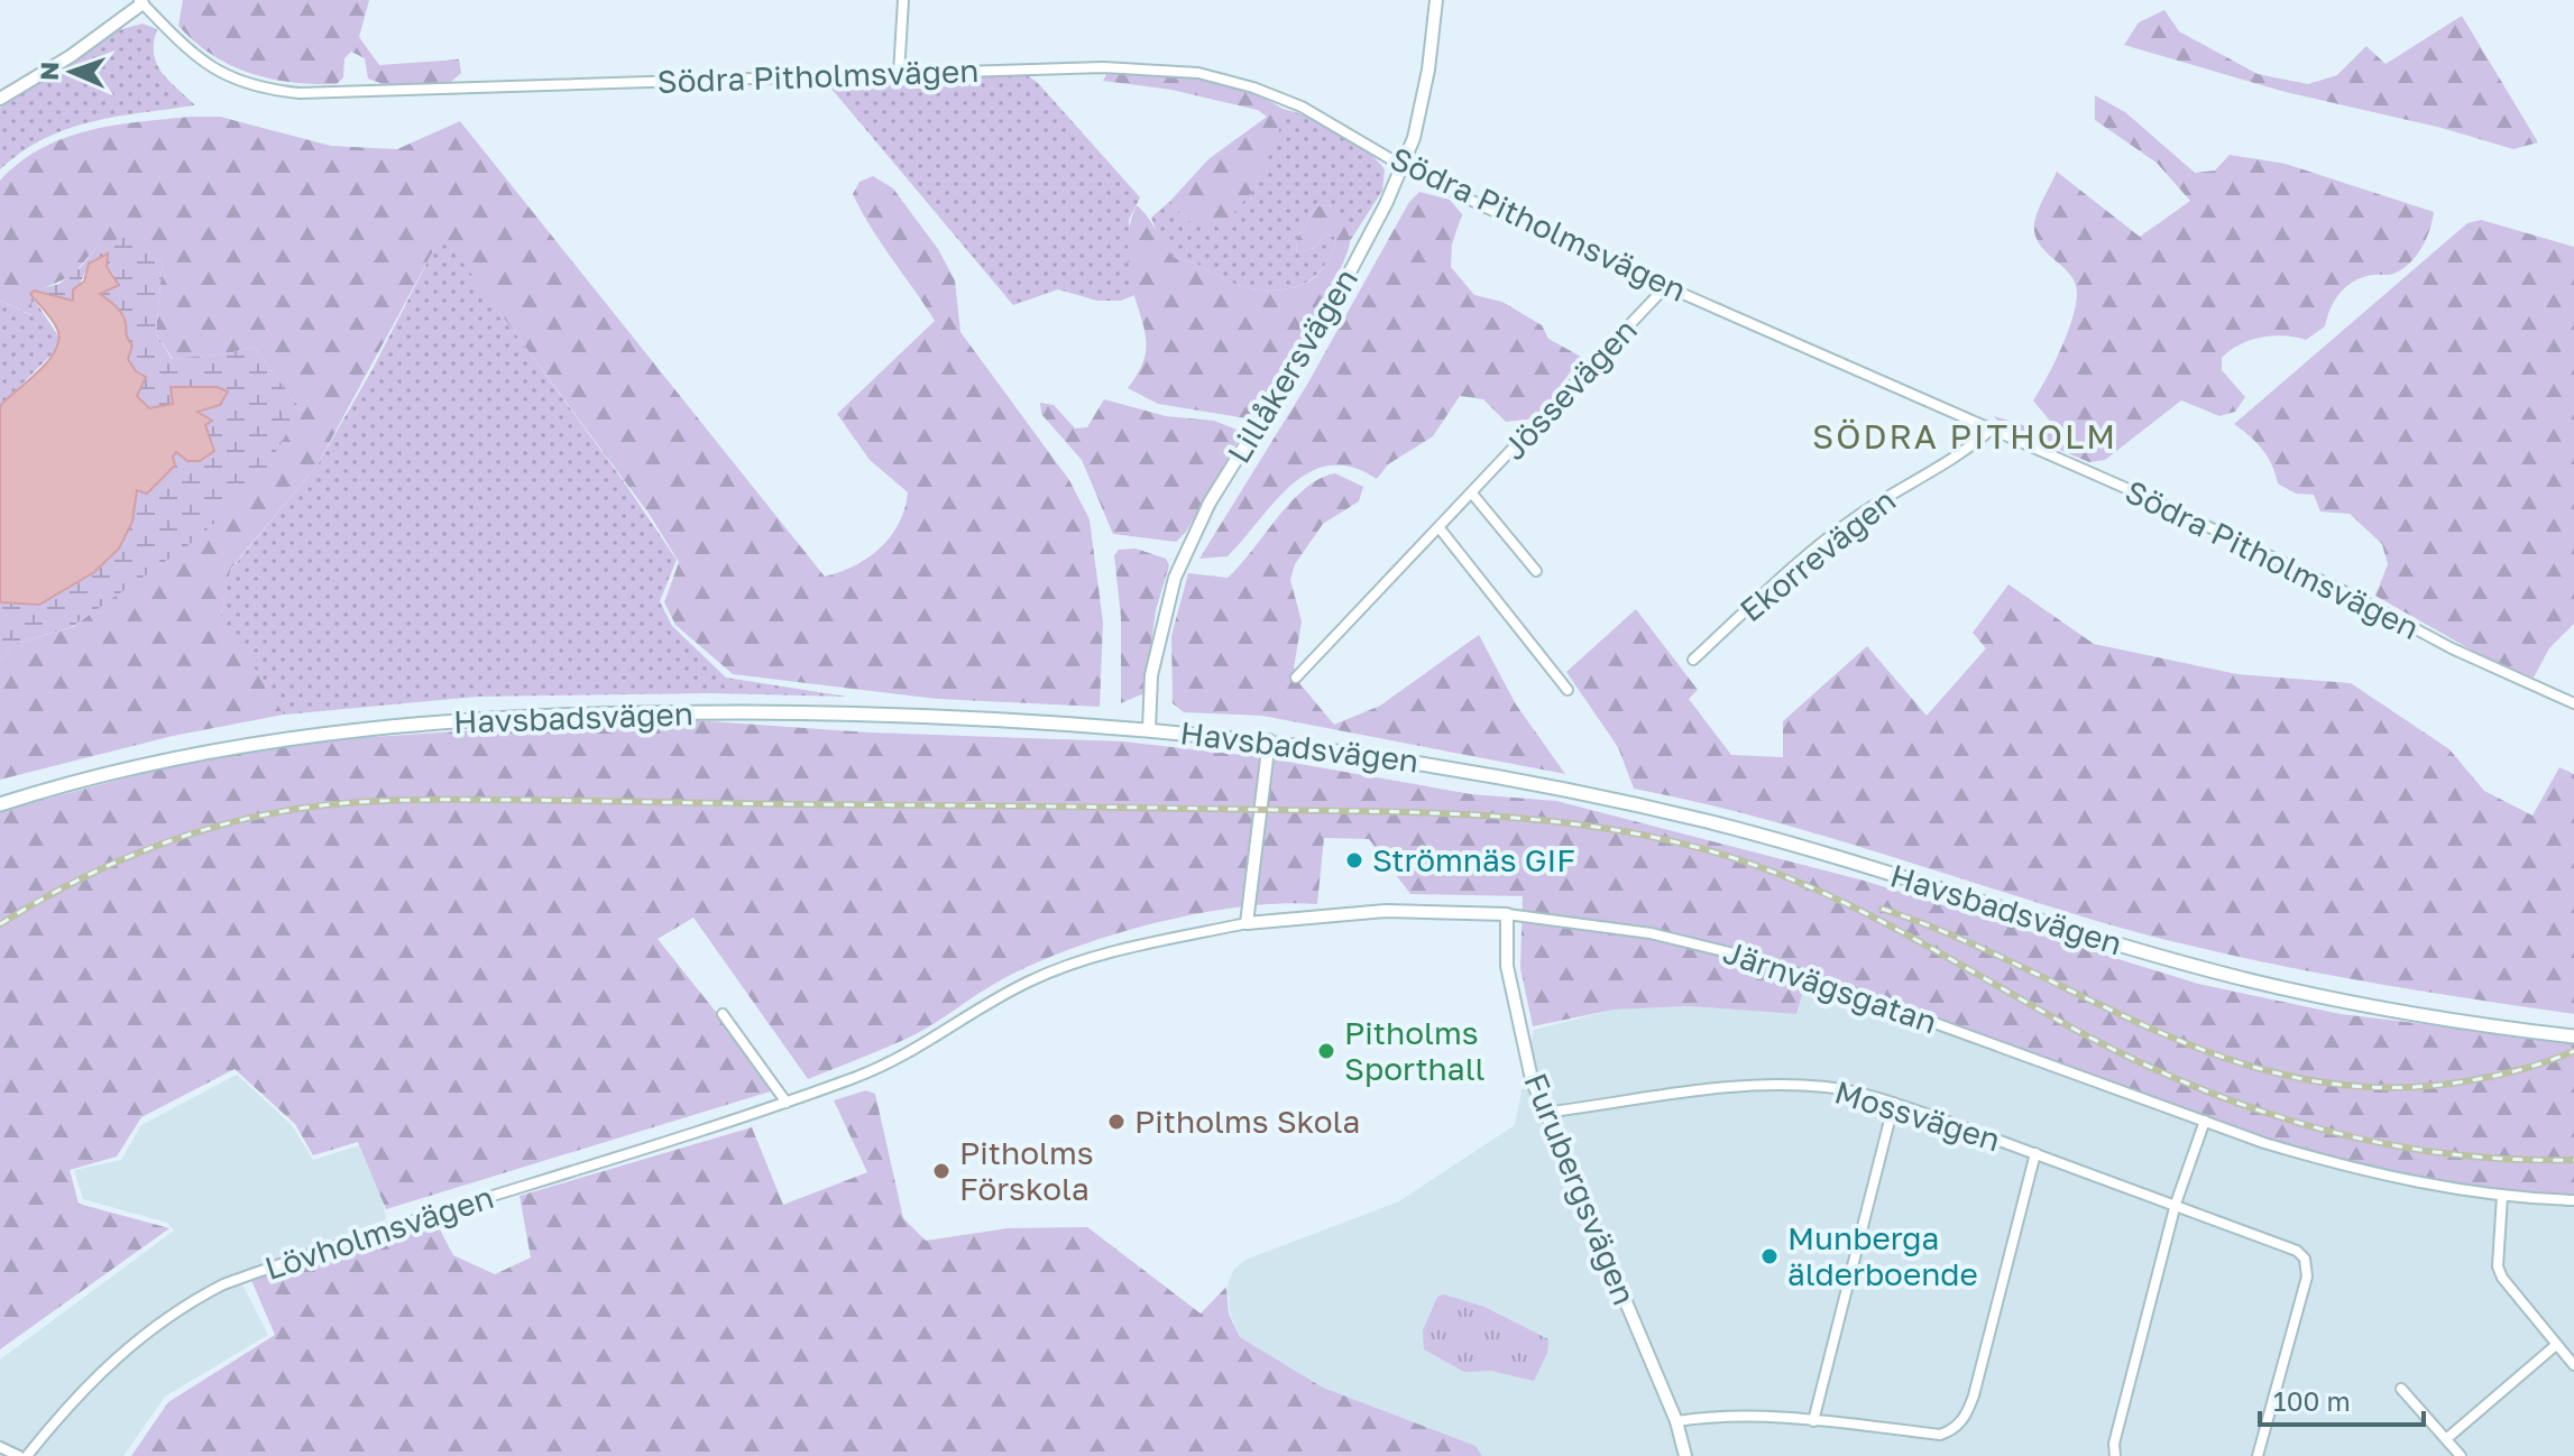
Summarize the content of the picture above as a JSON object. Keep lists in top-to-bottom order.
{
  "streets": {
    "main road": ["Havsbadsvägen"],
    "street": [
      "Södra Pitholmsvägen",
      "Lillåkersvägen",
      "Jössevägen",
      "Ekorrevägen",
      "Järnvägsgatan",
      "Mossvägen",
      "Furubergsvägen",
      "Lövholmsvägen"
    ]
  },
  "crossings": [
    ["Södra Pitholmsvägen", "Lillåkersvägen"],
    ["Södra Pitholmsvägen", "Jössevägen"],
    ["Södra Pitholmsvägen", "Ekorrevägen"],
    ["Lillåkersvägen", "Havsbadsvägen"],
    ["Järnvägsgatan", "Furubergsvägen"],
    ["Järnvägsgatan", "Lövholmsvägen"],
    ["Mossvägen", "Furubergsvägen"]
  ],
  "districts": ["SÖDRA PITHOLM"],
  "places": [
    "Strömnäs GIF",
    "Pitholms Sporthall",
    "Pitholms Skola",
    "Pitholms Förskola",
    "Munberga älderboende"
  ],
  "scale_bar": "100 m",
  "north": "left"
}
